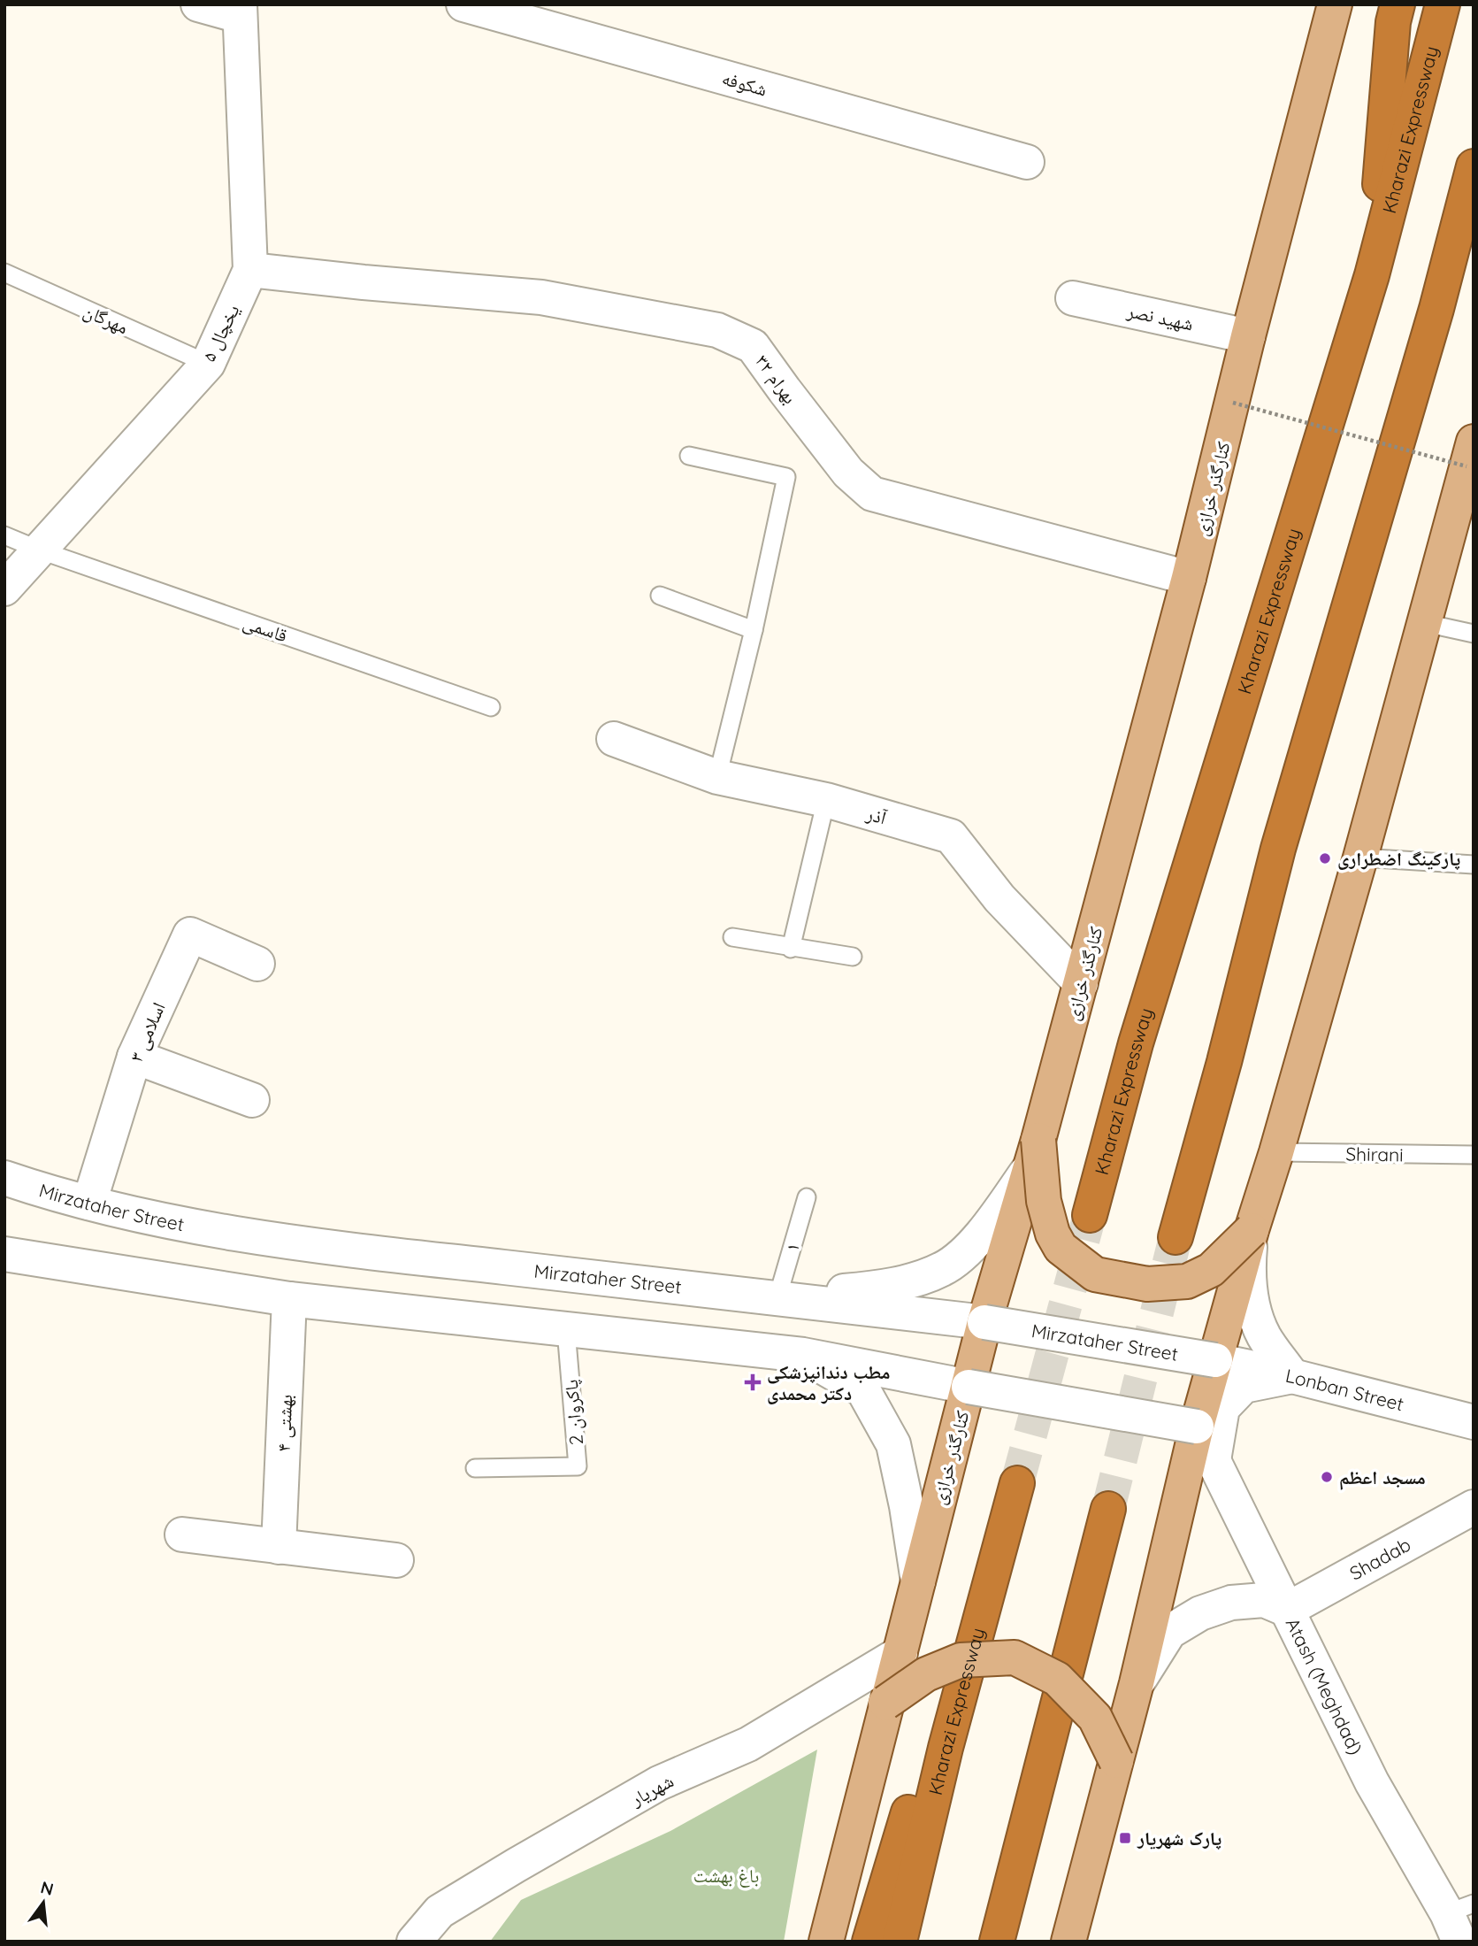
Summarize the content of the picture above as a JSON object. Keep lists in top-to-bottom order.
{
  "streets": {
    "highway": ["Kharazi Expressway"],
    "main road": ["کنارگذر خرازی"],
    "street": [
      "شکوفه",
      "شهید نصر",
      "یخچال ۵",
      "بهرام ۳۲",
      "آذر",
      "اسلامی ۳",
      "Mirzataher Street",
      "Lonban Street",
      "بهشتی ۴",
      "Shadab",
      "Atash (Meghdad)",
      "شهریار"
    ],
    "lane": [
      "مهرگان",
      "قاسمی",
      "Shirani",
      "۱",
      "پاکروان 2"
    ]
  },
  "crossings": [
    ["شهید نصر", "کنارگذر خرازی"],
    ["مهرگان", "یخچال ۵"],
    ["یخچال ۵", "بهرام ۳۲"],
    ["یخچال ۵", "قاسمی"],
    ["بهرام ۳۲", "کنارگذر خرازی"],
    ["کنارگذر خرازی", "آذر"],
    ["کنارگذر خرازی", "Mirzataher Street"],
    ["کنارگذر خرازی", "شهریار"],
    ["اسلامی ۳", "Mirzataher Street"],
    ["Mirzataher Street", "۱"],
    ["Mirzataher Street", "Lonban Street"],
    ["Shadab", "Atash (Meghdad)"]
  ],
  "parks": ["باغ بهشت"],
  "places": {
    "other": ["پارکینگ اضطراری", "مسجد اعظم"],
    "health": ["مطب دندانپزشکی دکتر محمدی"],
    "transit": ["پارک شهریار"]
  },
  "north": "top"
}
